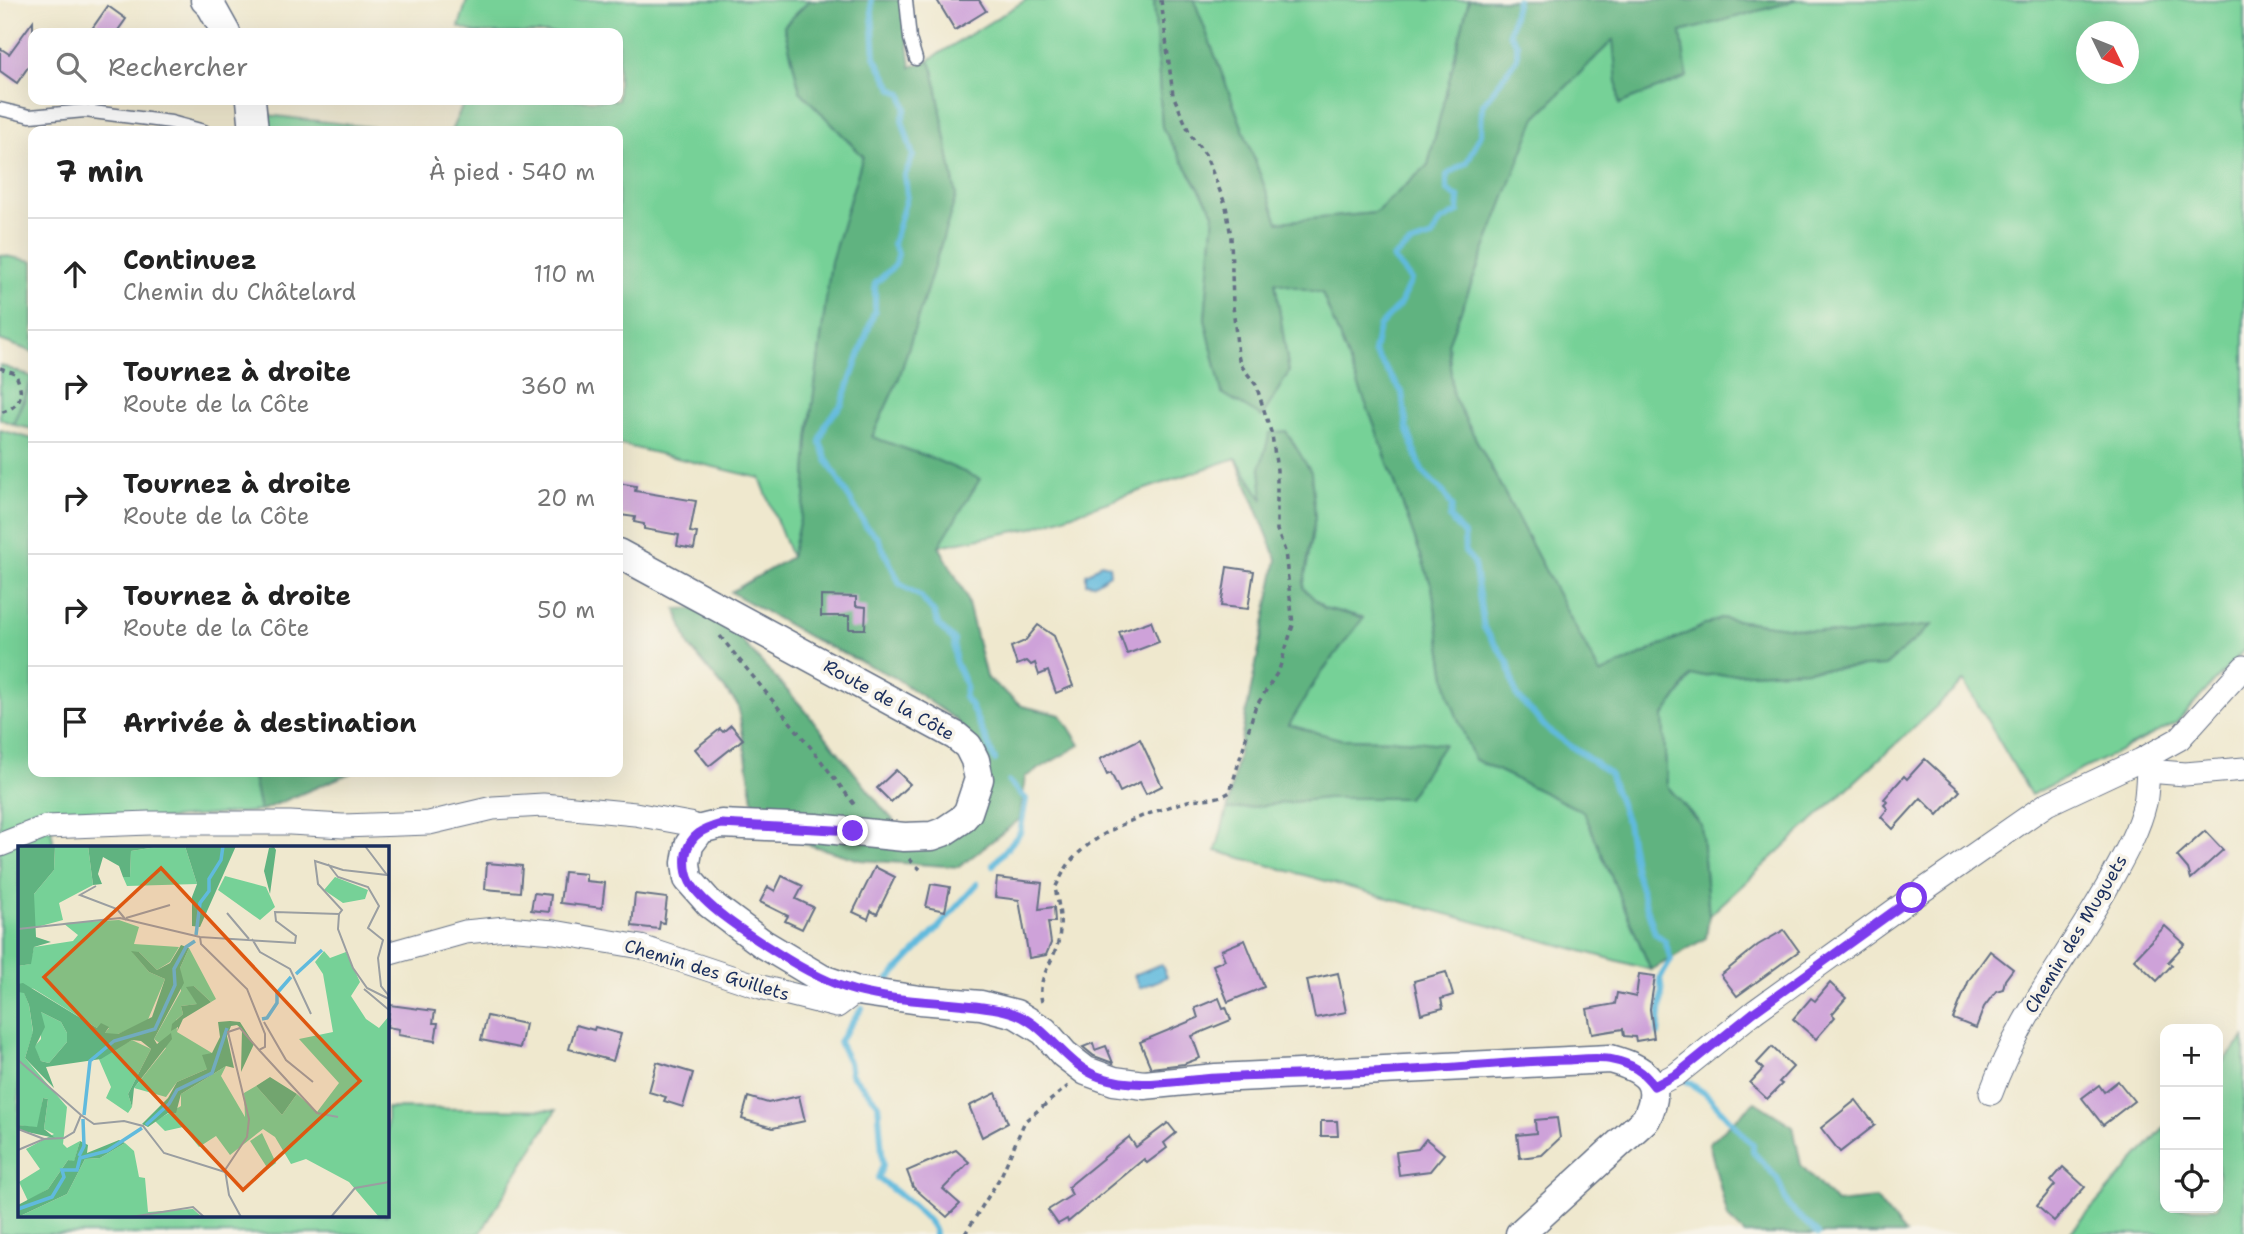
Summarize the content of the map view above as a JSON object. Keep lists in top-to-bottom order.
{
  "streets": {
    "street": ["Route de la Côte", "Chemin des Muguets", "Chemin des Guillets"]
  },
  "north": "bottom right",
  "page": {
    "search": "Rechercher",
    "heading": ["7 min", "À pied · 540 m"],
    "list": [
      ["Continuez", "Chemin du Châtelard", "110 m"],
      ["Tournez à droite", "Route de la Côte", "360 m"],
      ["Tournez à droite", "Route de la Côte", "20 m"],
      ["Tournez à droite", "Route de la Côte", "50 m"],
      "Arrivée à destination"
    ],
    "map_buttons": ["+", "−"]
  }
}
